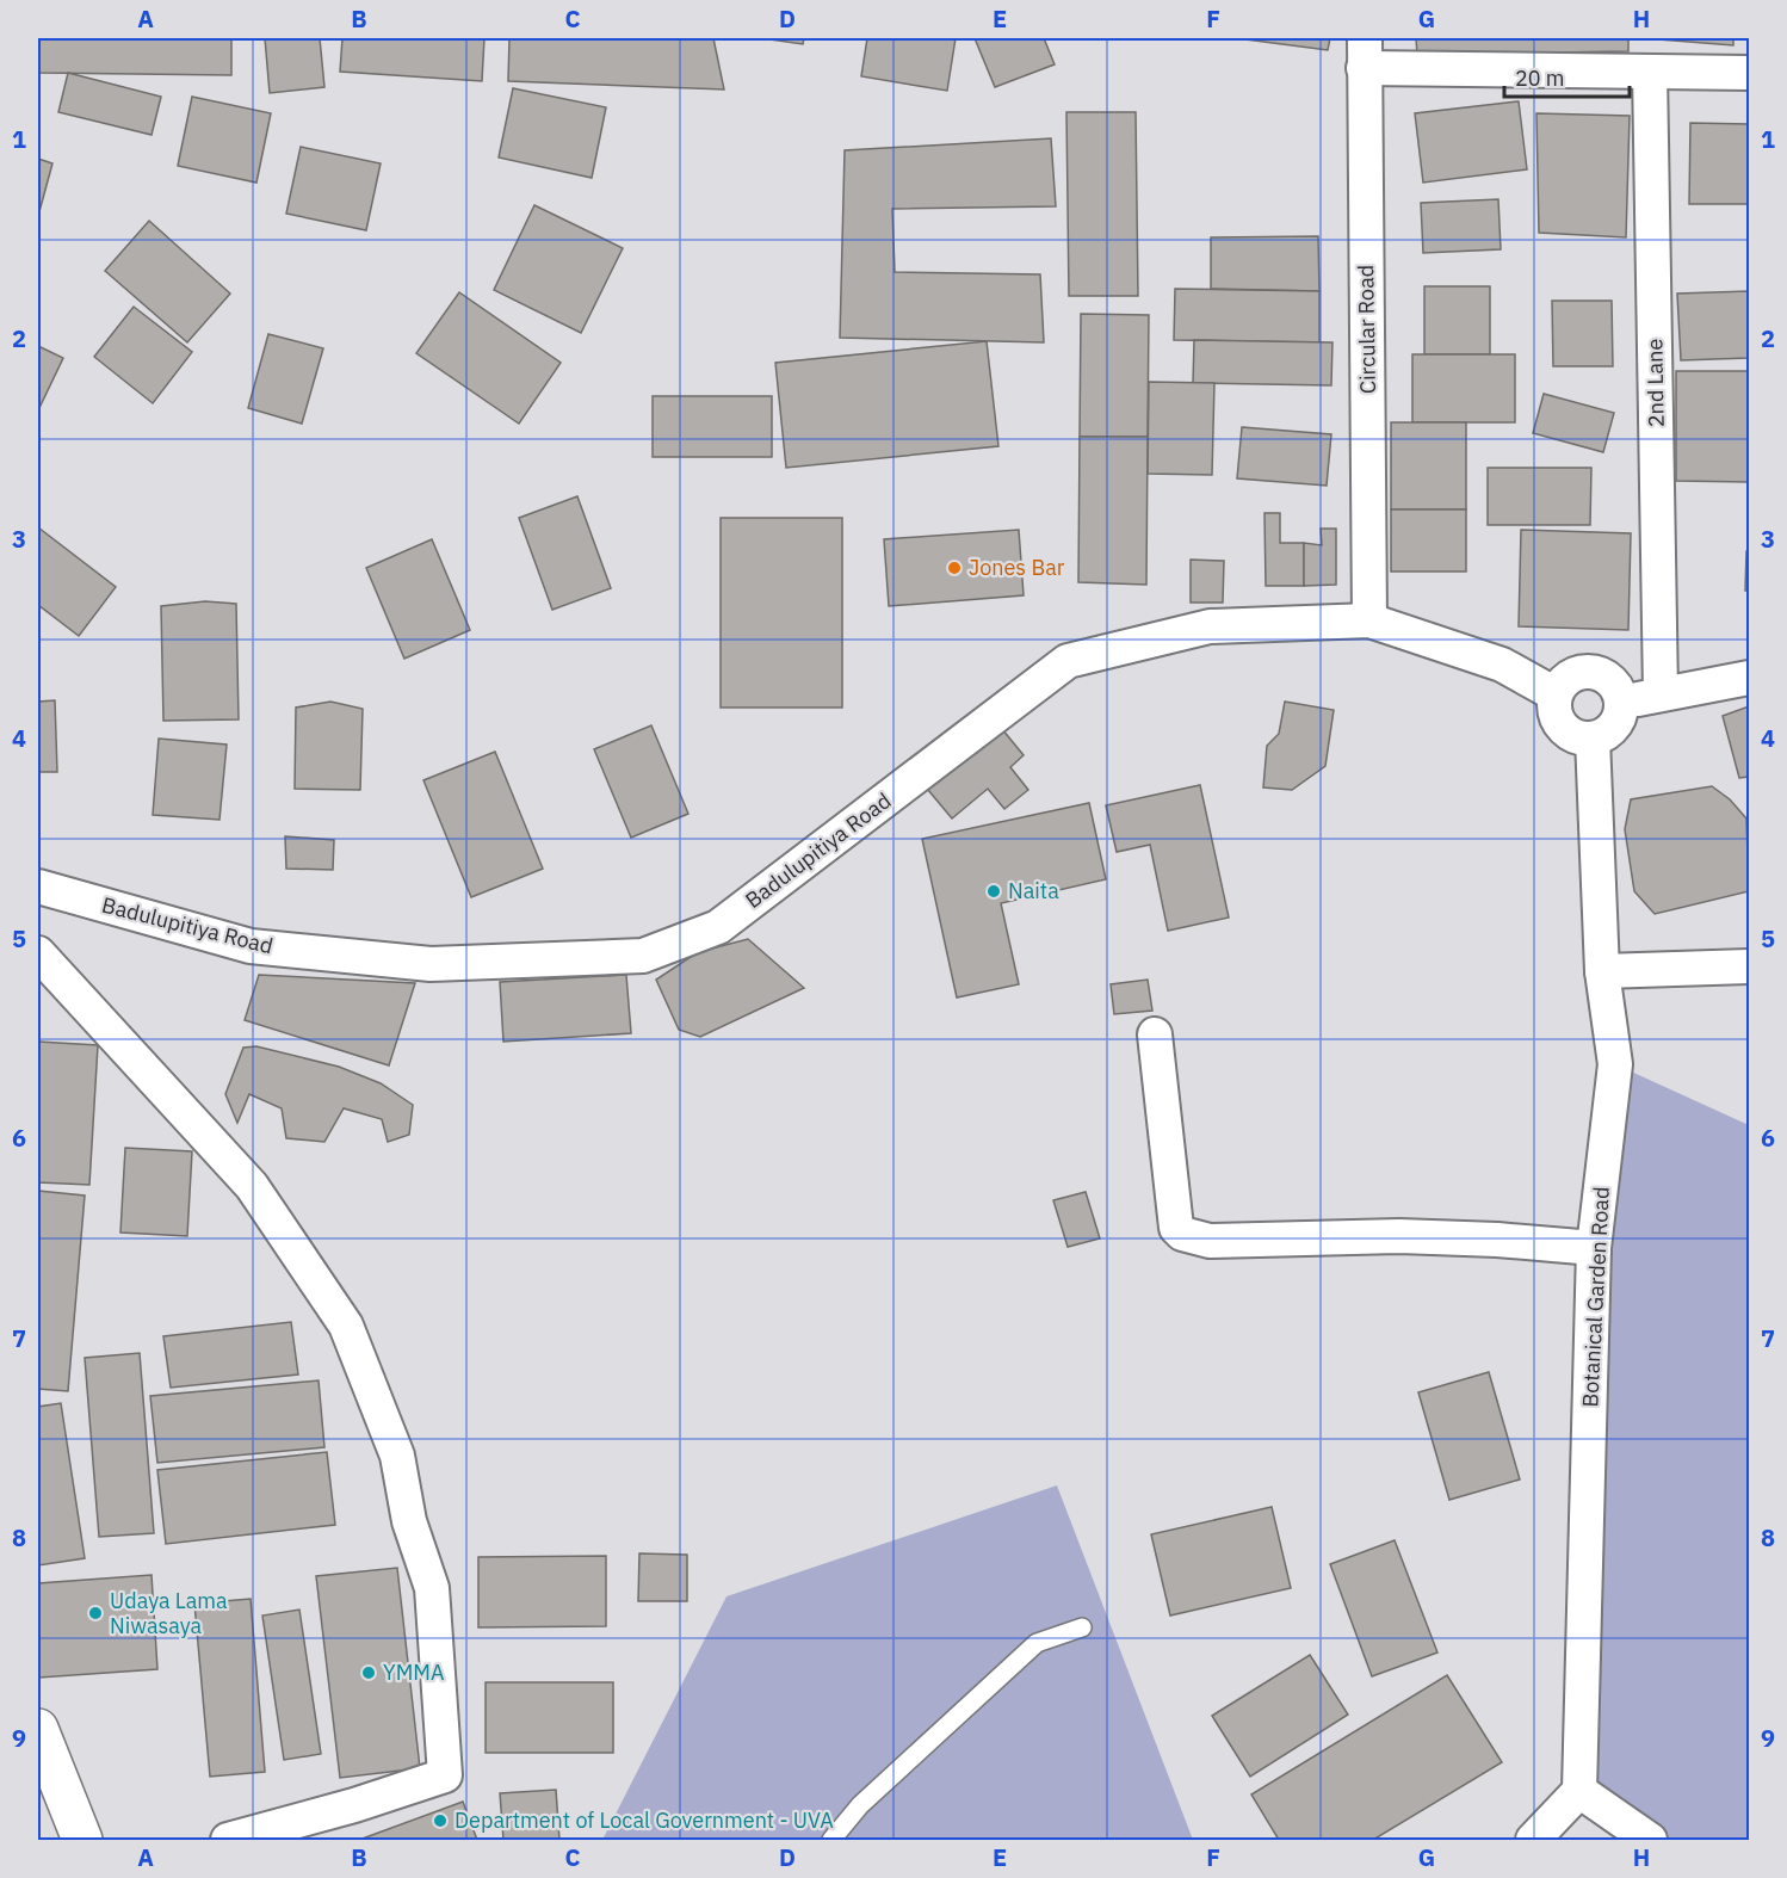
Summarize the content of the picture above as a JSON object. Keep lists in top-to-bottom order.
{
  "streets": {
    "street": [
      "Circular Road",
      "2nd Lane",
      "Badulupitiya Road",
      "Botanical Garden Road"
    ]
  },
  "crossings": [
    ["Circular Road", "Badulupitiya Road"],
    ["Badulupitiya Road", "Botanical Garden Road"]
  ],
  "places": [
    "Jones Bar",
    "Naita",
    "Udaya Lama Niwasaya",
    "YMMA",
    "Department of Local Government - UVA"
  ],
  "scale_bar": "20 m",
  "grid": {
    "columns": [
      "A",
      "B",
      "C",
      "D",
      "E",
      "F",
      "G",
      "H"
    ],
    "rows": [
      "1",
      "2",
      "3",
      "4",
      "5",
      "6",
      "7",
      "8",
      "9"
    ]
  }
}
